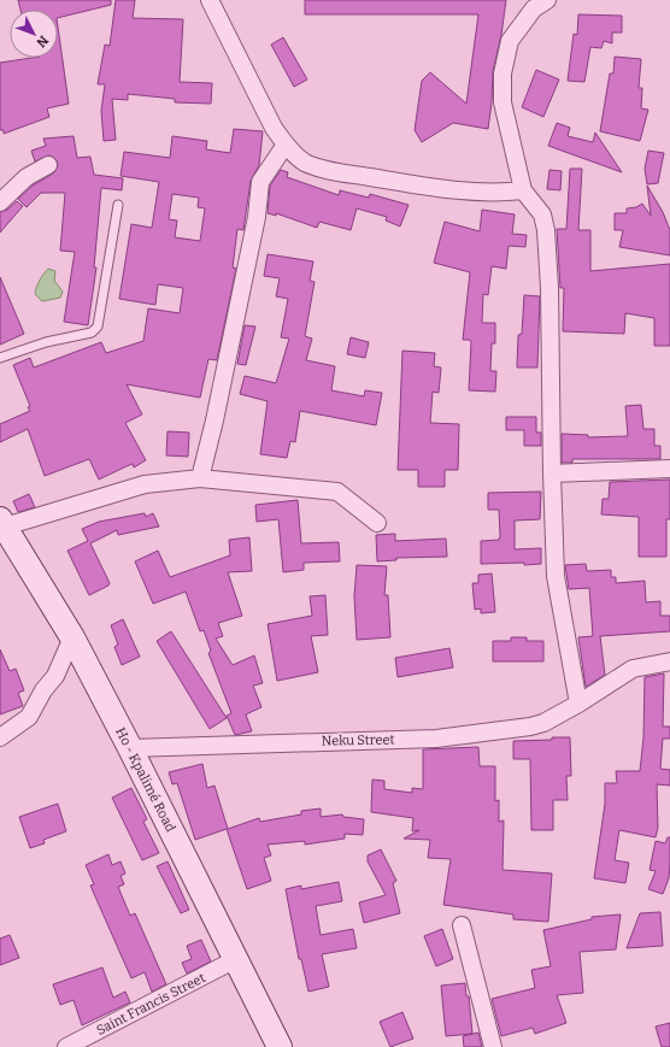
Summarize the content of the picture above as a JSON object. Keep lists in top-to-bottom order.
{
  "streets": {
    "main road": ["Ho - Kpalimé Road"],
    "street": ["Neku Street", "Saint Francis Street"]
  },
  "crossings": [
    ["Neku Street", "Ho - Kpalimé Road"],
    ["Ho - Kpalimé Road", "Saint Francis Street"]
  ],
  "north": "bottom right"
}
